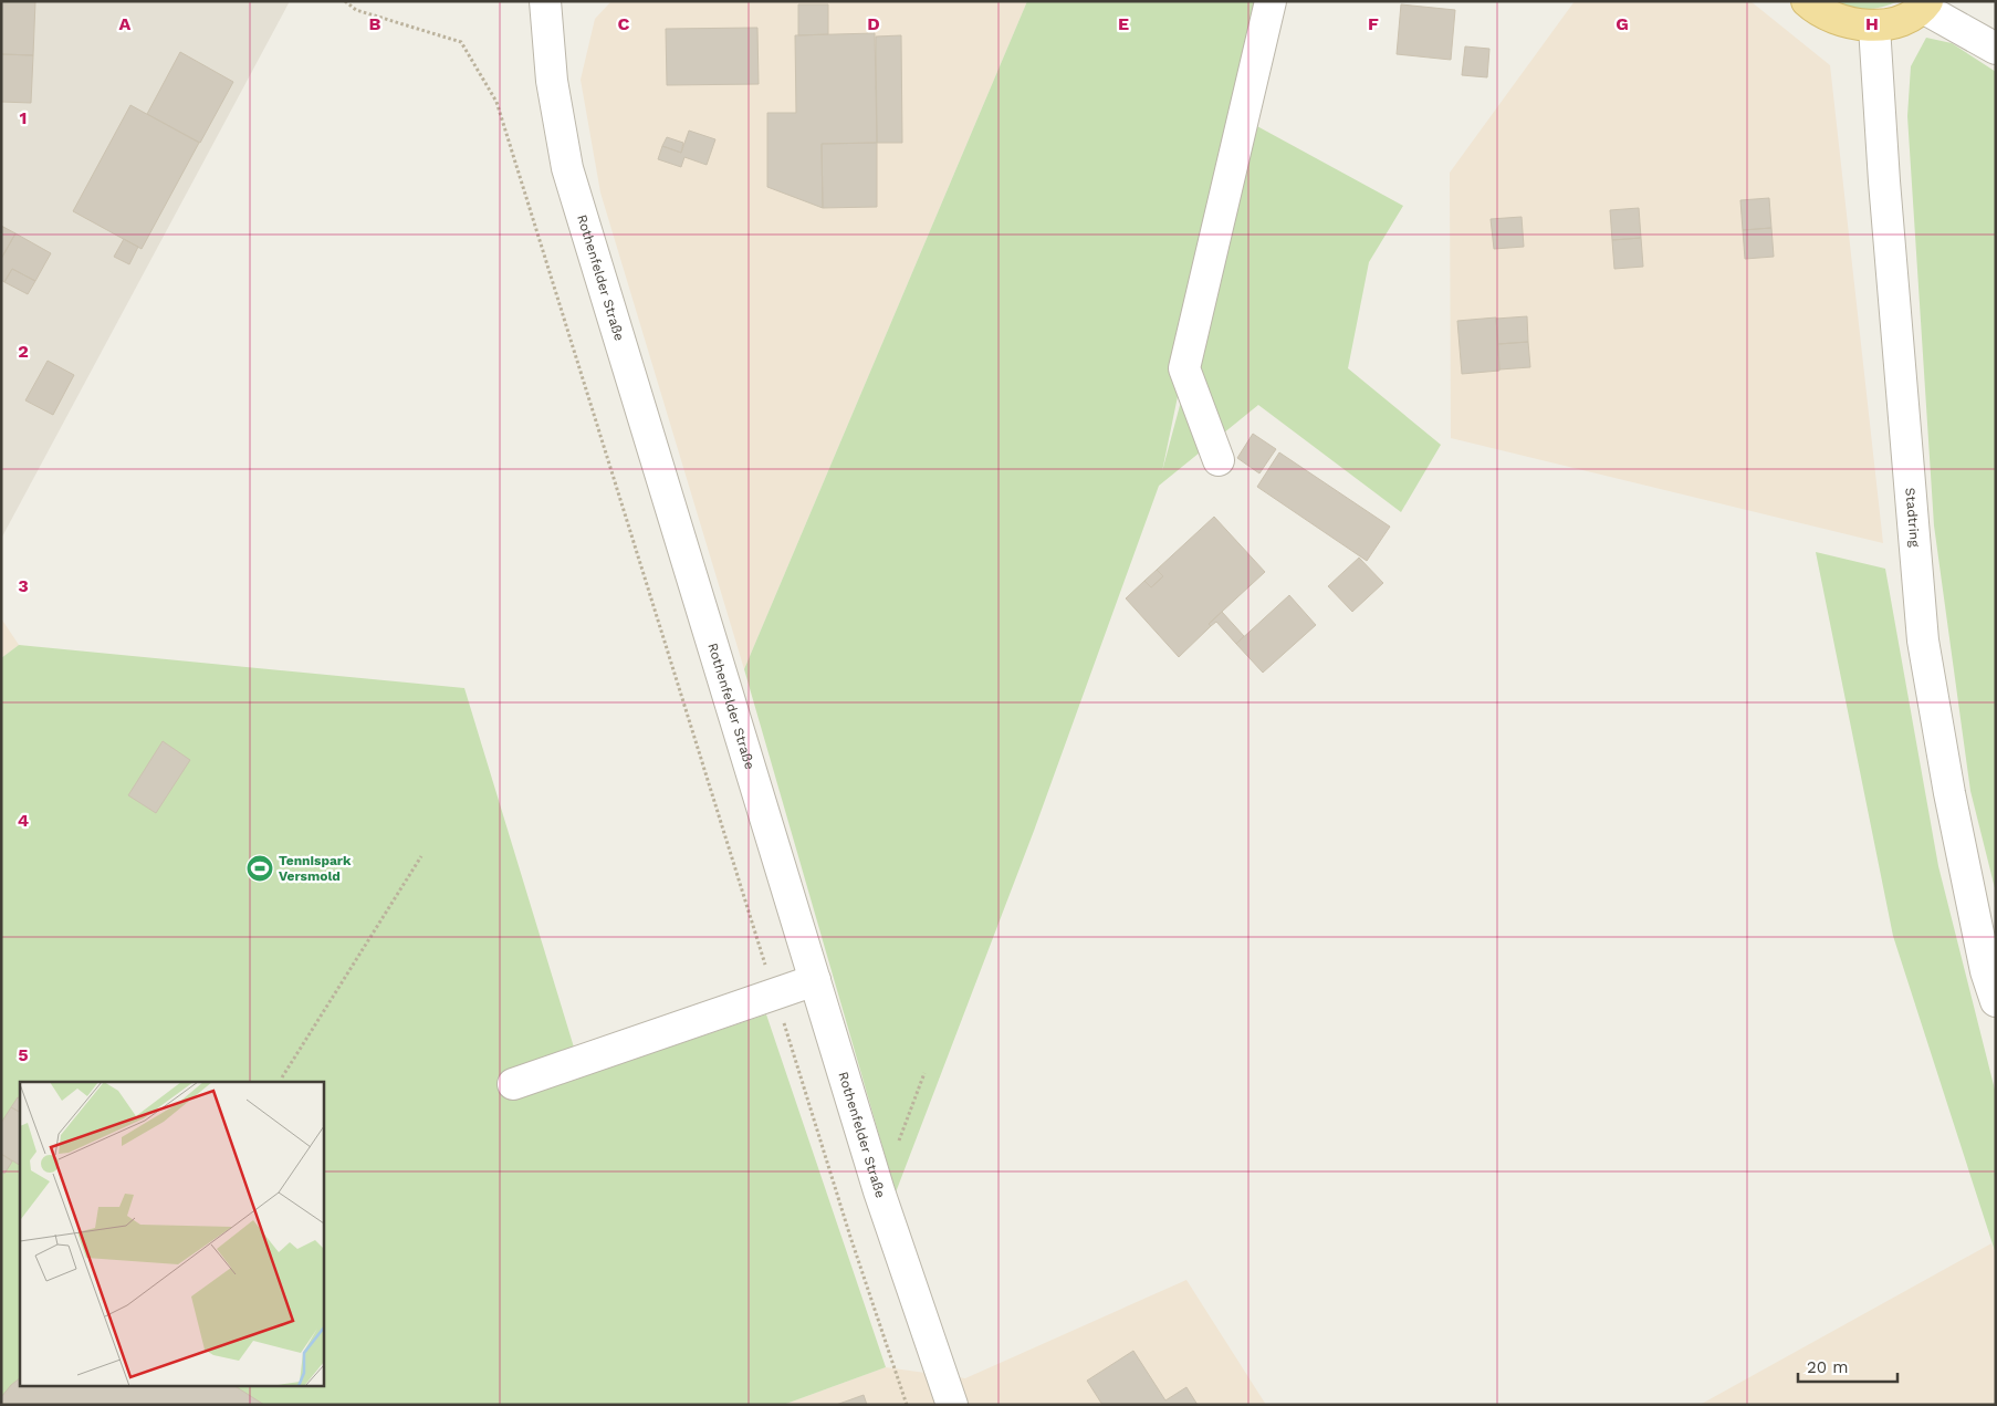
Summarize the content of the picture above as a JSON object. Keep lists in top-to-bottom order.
{
  "streets": {
    "street": ["Rothenfelder Straße", "Stadtring"]
  },
  "places": {
    "sports": ["Tennispark Versmold"]
  },
  "scale_bar": "20 m",
  "grid": {
    "columns": [
      "A",
      "B",
      "C",
      "D",
      "E",
      "F",
      "G",
      "H"
    ],
    "rows": [
      "1",
      "2",
      "3",
      "4",
      "5"
    ]
  }
}
